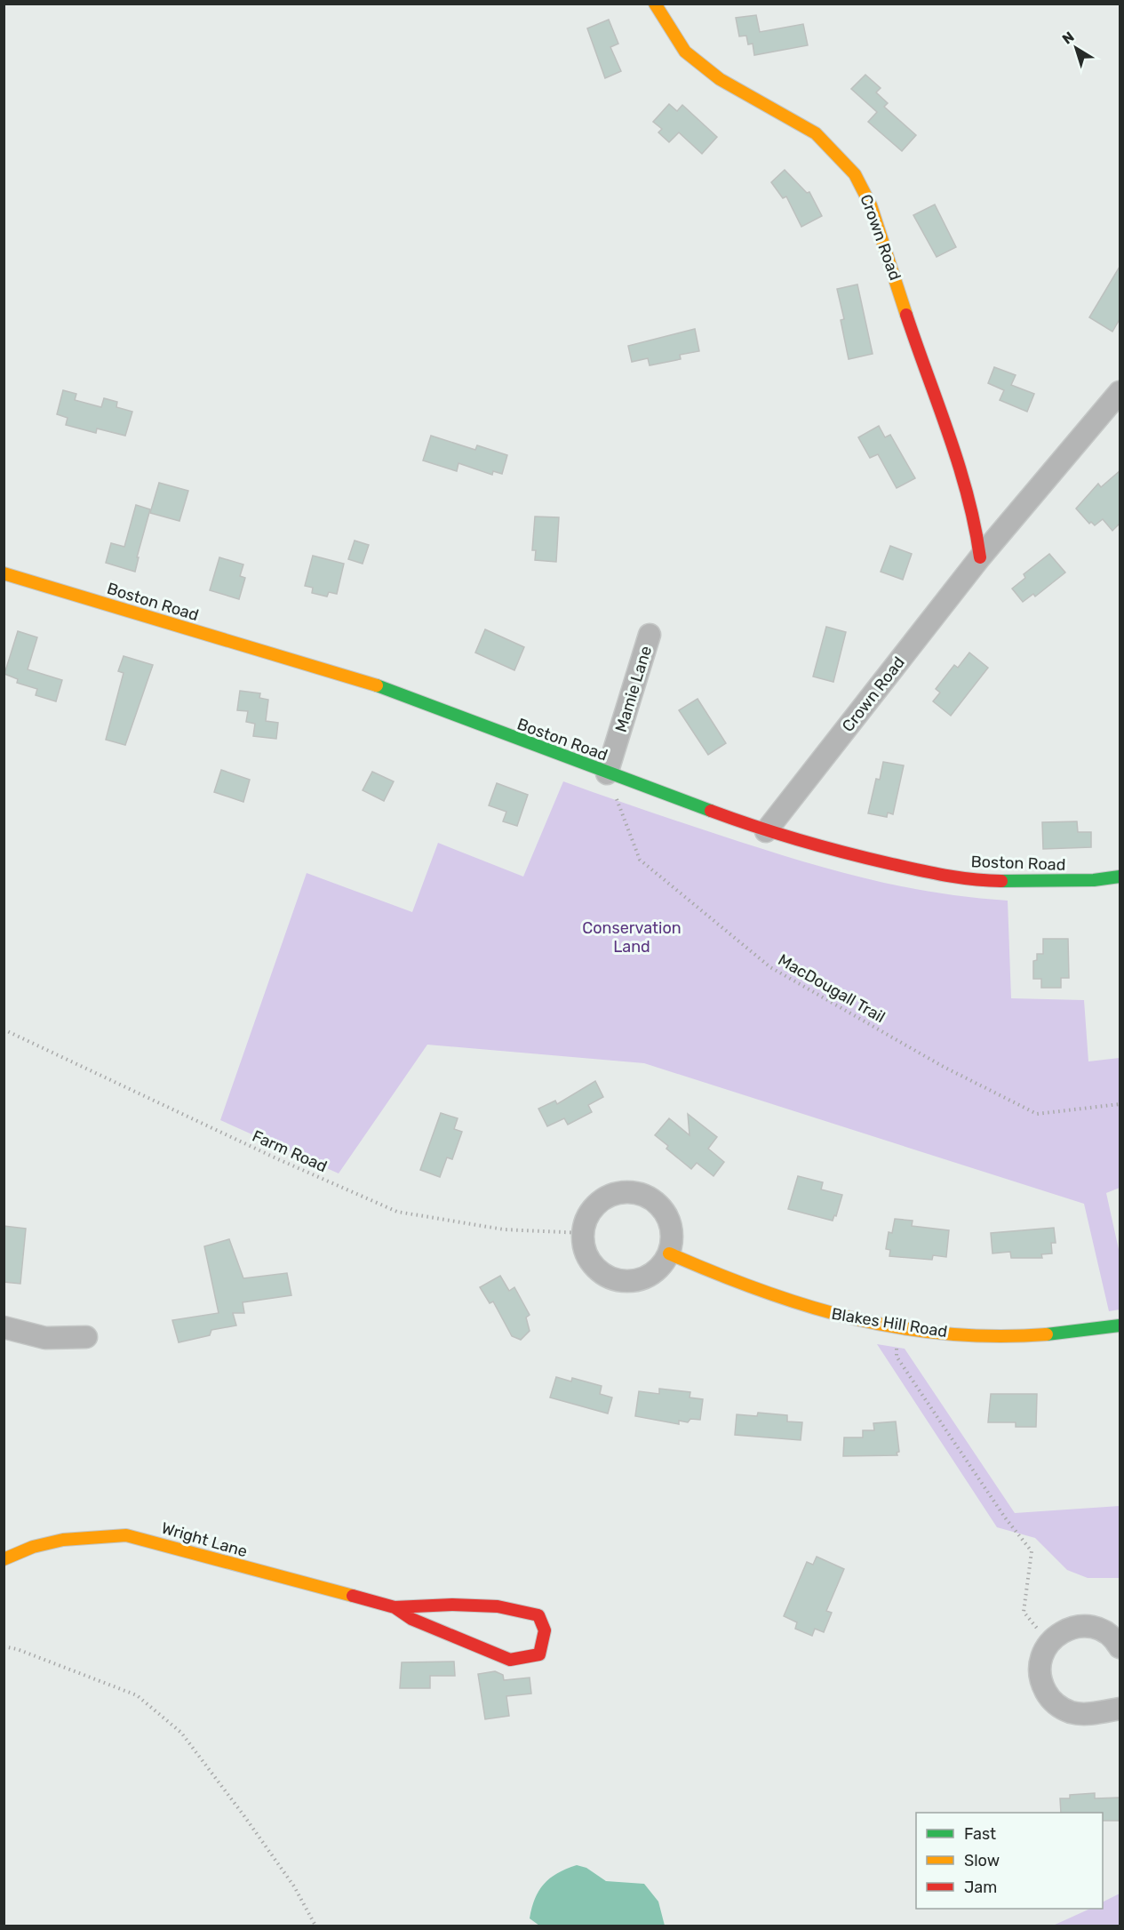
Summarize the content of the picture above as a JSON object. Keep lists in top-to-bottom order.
{
  "streets": {
    "street": [
      "Crown Road",
      "Boston Road",
      "Mamie Lane",
      "Blakes Hill Road",
      "Wright Lane"
    ],
    "path": ["MacDougall Trail", "Farm Road"]
  },
  "crossings": [
    ["Crown Road", "Boston Road"],
    ["Boston Road", "Mamie Lane"],
    ["Boston Road", "MacDougall Trail"],
    ["Mamie Lane", "MacDougall Trail"],
    ["Farm Road", "Blakes Hill Road"]
  ],
  "parks": ["Conservation Land"],
  "legend": ["Fast", "Slow", "Jam"],
  "north": "top left"
}
